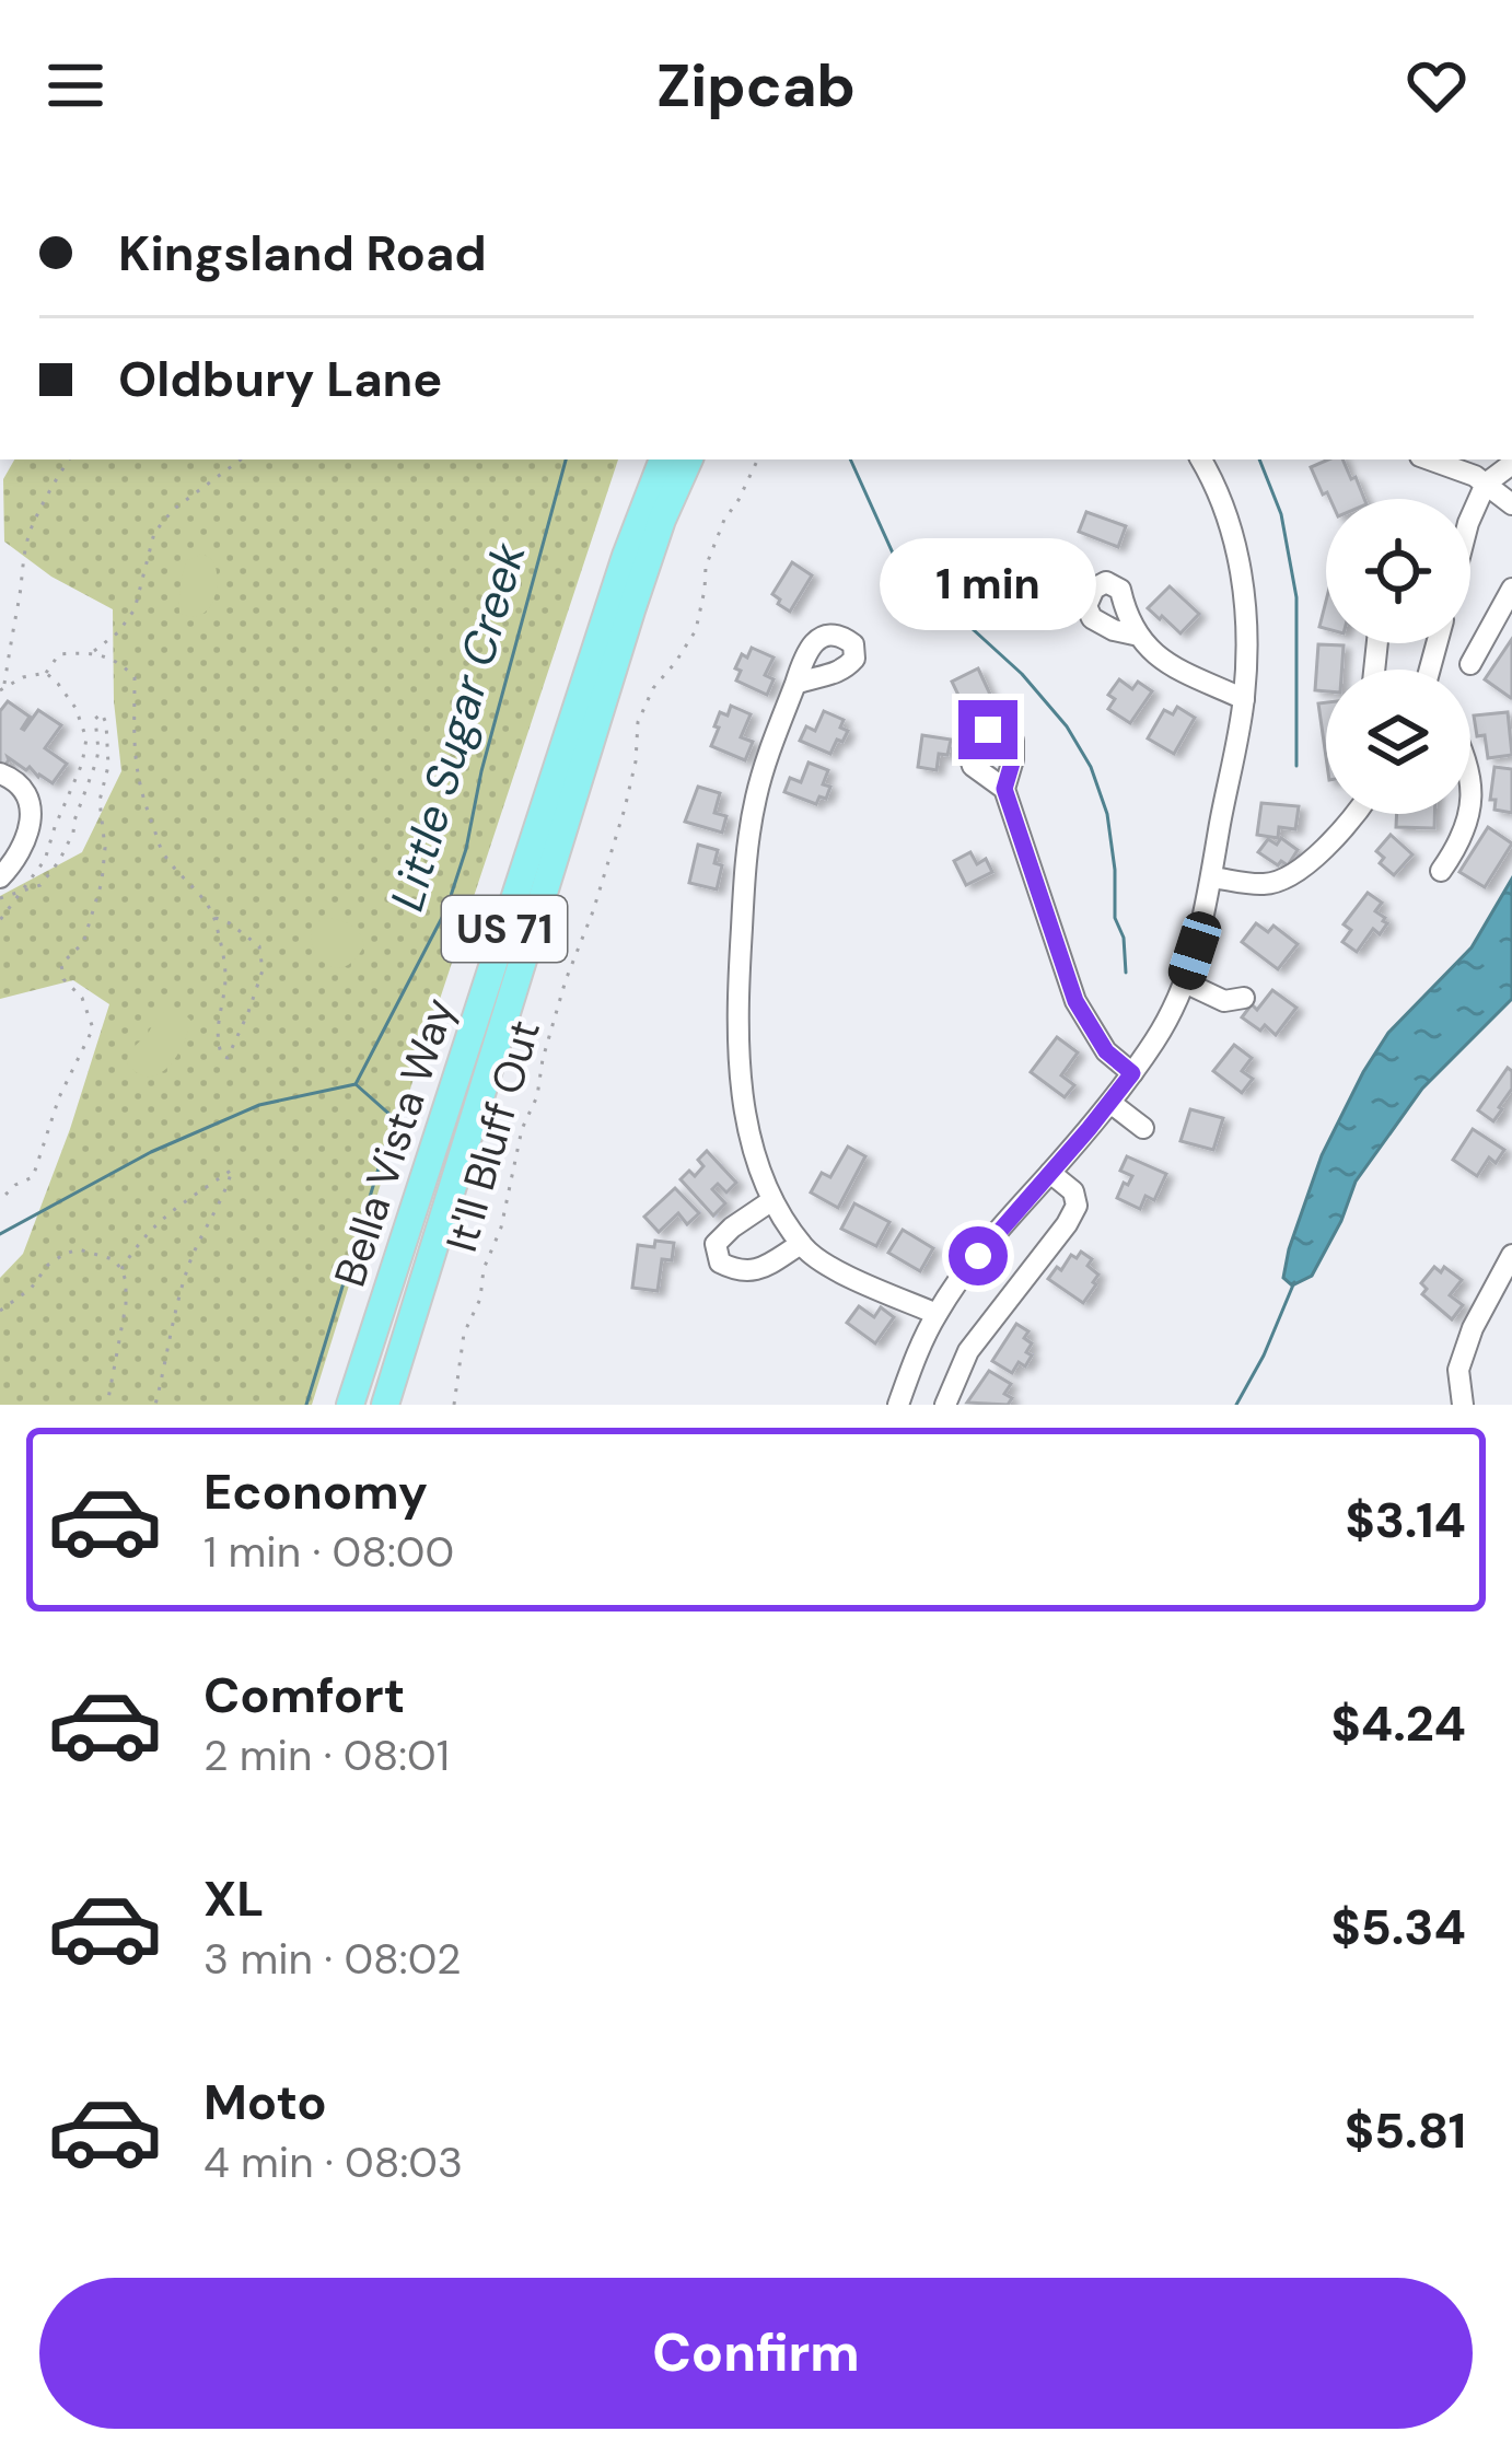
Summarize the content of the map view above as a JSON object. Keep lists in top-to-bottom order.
{
  "streets": {
    "main road": ["US 71", "Bella Vista Way"],
    "path": ["It'll Bluff Out"]
  },
  "water": ["Little Sugar Creek"],
  "page": {
    "header": "Zipcab",
    "banner": ["Kingsland Road", "Oldbury Lane"],
    "bubble": "1 min",
    "list": [
      {
        "name": "Economy",
        "note": "1 min · 08:00",
        "value": "$3.14"
      },
      {
        "name": "Comfort",
        "note": "2 min · 08:01",
        "value": "$4.24"
      },
      {
        "name": "XL",
        "note": "3 min · 08:02",
        "value": "$5.34"
      },
      {
        "name": "Moto",
        "note": "4 min · 08:03",
        "value": "$5.81"
      }
    ],
    "buttons": "Confirm"
  }
}
